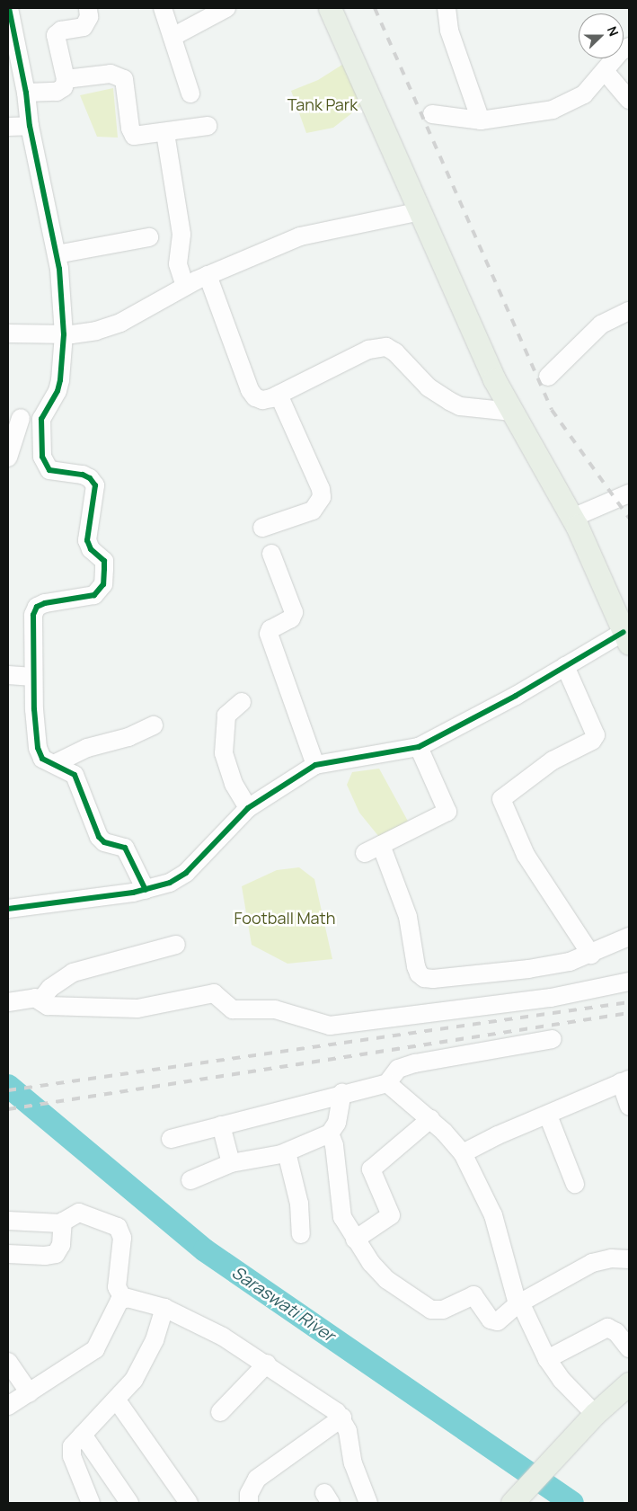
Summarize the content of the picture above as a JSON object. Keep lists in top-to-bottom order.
{
  "water": ["Saraswati River"],
  "parks": ["Tank Park", "Football Math"],
  "north": "right"
}
